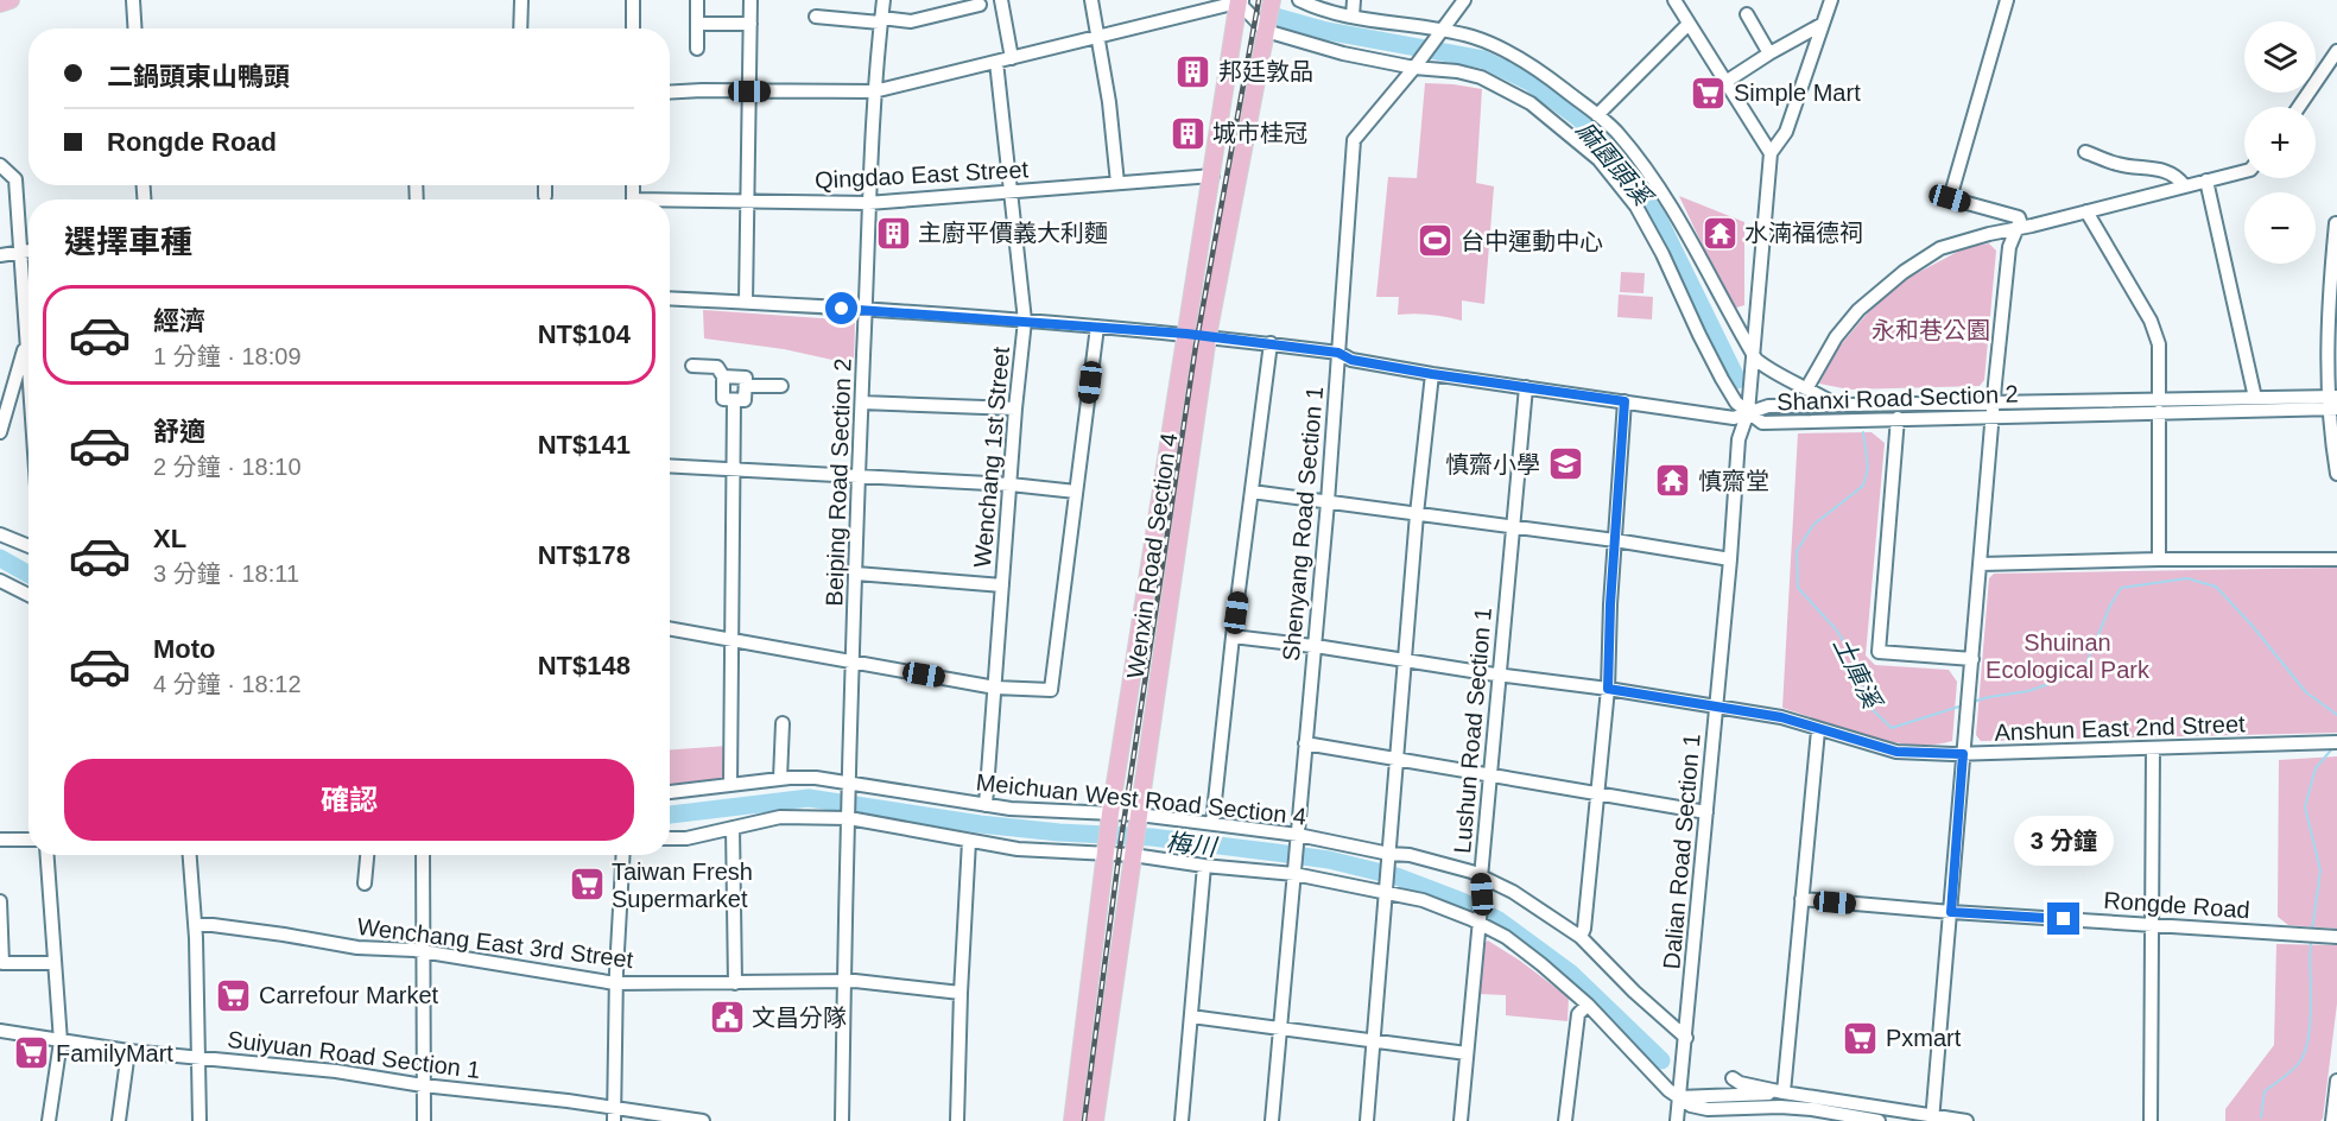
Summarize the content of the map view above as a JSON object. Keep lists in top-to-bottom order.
{
  "streets": {
    "main road": ["Wenxin Road Section 4"],
    "street": [
      "Qingdao East Street",
      "Shanxi Road Section 2",
      "Wenchang 1st Street",
      "Beiping Road Section 2",
      "Shenyang Road Section 1",
      "Anshun East 2nd Street",
      "Lushun Road Section 1",
      "Meichuan West Road Section 4",
      "Dalian Road Section 1",
      "Rongde Road",
      "Wenchang East 3rd Street",
      "Suiyuan Road Section 1"
    ]
  },
  "crossings": [
    ["Qingdao East Street", "Wenchang 1st Street"],
    ["Qingdao East Street", "Beiping Road Section 2"],
    ["Qingdao East Street", "Wenxin Road Section 4"],
    ["Shanxi Road Section 2", "Wenchang 1st Street"],
    ["Shanxi Road Section 2", "Beiping Road Section 2"],
    ["Shanxi Road Section 2", "Shenyang Road Section 1"],
    ["Shanxi Road Section 2", "Wenxin Road Section 4"],
    ["Shanxi Road Section 2", "Lushun Road Section 1"],
    ["Shanxi Road Section 2", "Dalian Road Section 1"],
    ["Wenchang 1st Street", "Meichuan West Road Section 4"],
    ["Beiping Road Section 2", "Meichuan West Road Section 4"],
    ["Beiping Road Section 2", "Wenchang East 3rd Street"],
    ["Shenyang Road Section 1", "Anshun East 2nd Street"],
    ["Shenyang Road Section 1", "Meichuan West Road Section 4"],
    ["Wenxin Road Section 4", "Meichuan West Road Section 4"],
    ["Anshun East 2nd Street", "Lushun Road Section 1"],
    ["Anshun East 2nd Street", "Dalian Road Section 1"],
    ["Lushun Road Section 1", "Meichuan West Road Section 4"],
    ["Meichuan West Road Section 4", "Dalian Road Section 1"]
  ],
  "water": ["麻園頭溪", "土庫溪", "梅川"],
  "parks": ["永和巷公園", "Shuinan Ecological Park"],
  "places": {
    "building": ["邦廷敦品", "城市桂冠", "主廚平價義大利麵"],
    "supermarket": [
      "Simple Mart",
      "Taiwan Fresh Supermarket",
      "Carrefour Market",
      "Pxmart",
      "FamilyMart"
    ],
    "temple": ["水湳福德祠", "慎齋堂"],
    "sports": ["台中運動中心"],
    "school or university": ["慎齋小學"],
    "public building": ["文昌分隊"]
  },
  "page": {
    "map_buttons": ["+", "−"],
    "banner": ["二鍋頭東山鴨頭", "Rongde Road"],
    "heading": "選擇車種",
    "list": [
      {
        "name": "經濟",
        "note": "1 分鐘 · 18:09",
        "value": "NT$104"
      },
      {
        "name": "舒適",
        "note": "2 分鐘 · 18:10",
        "value": "NT$141"
      },
      {
        "name": "XL",
        "note": "3 分鐘 · 18:11",
        "value": "NT$178"
      },
      {
        "name": "Moto",
        "note": "4 分鐘 · 18:12",
        "value": "NT$148"
      }
    ],
    "buttons": "確認",
    "bubble": "3 分鐘"
  }
}
